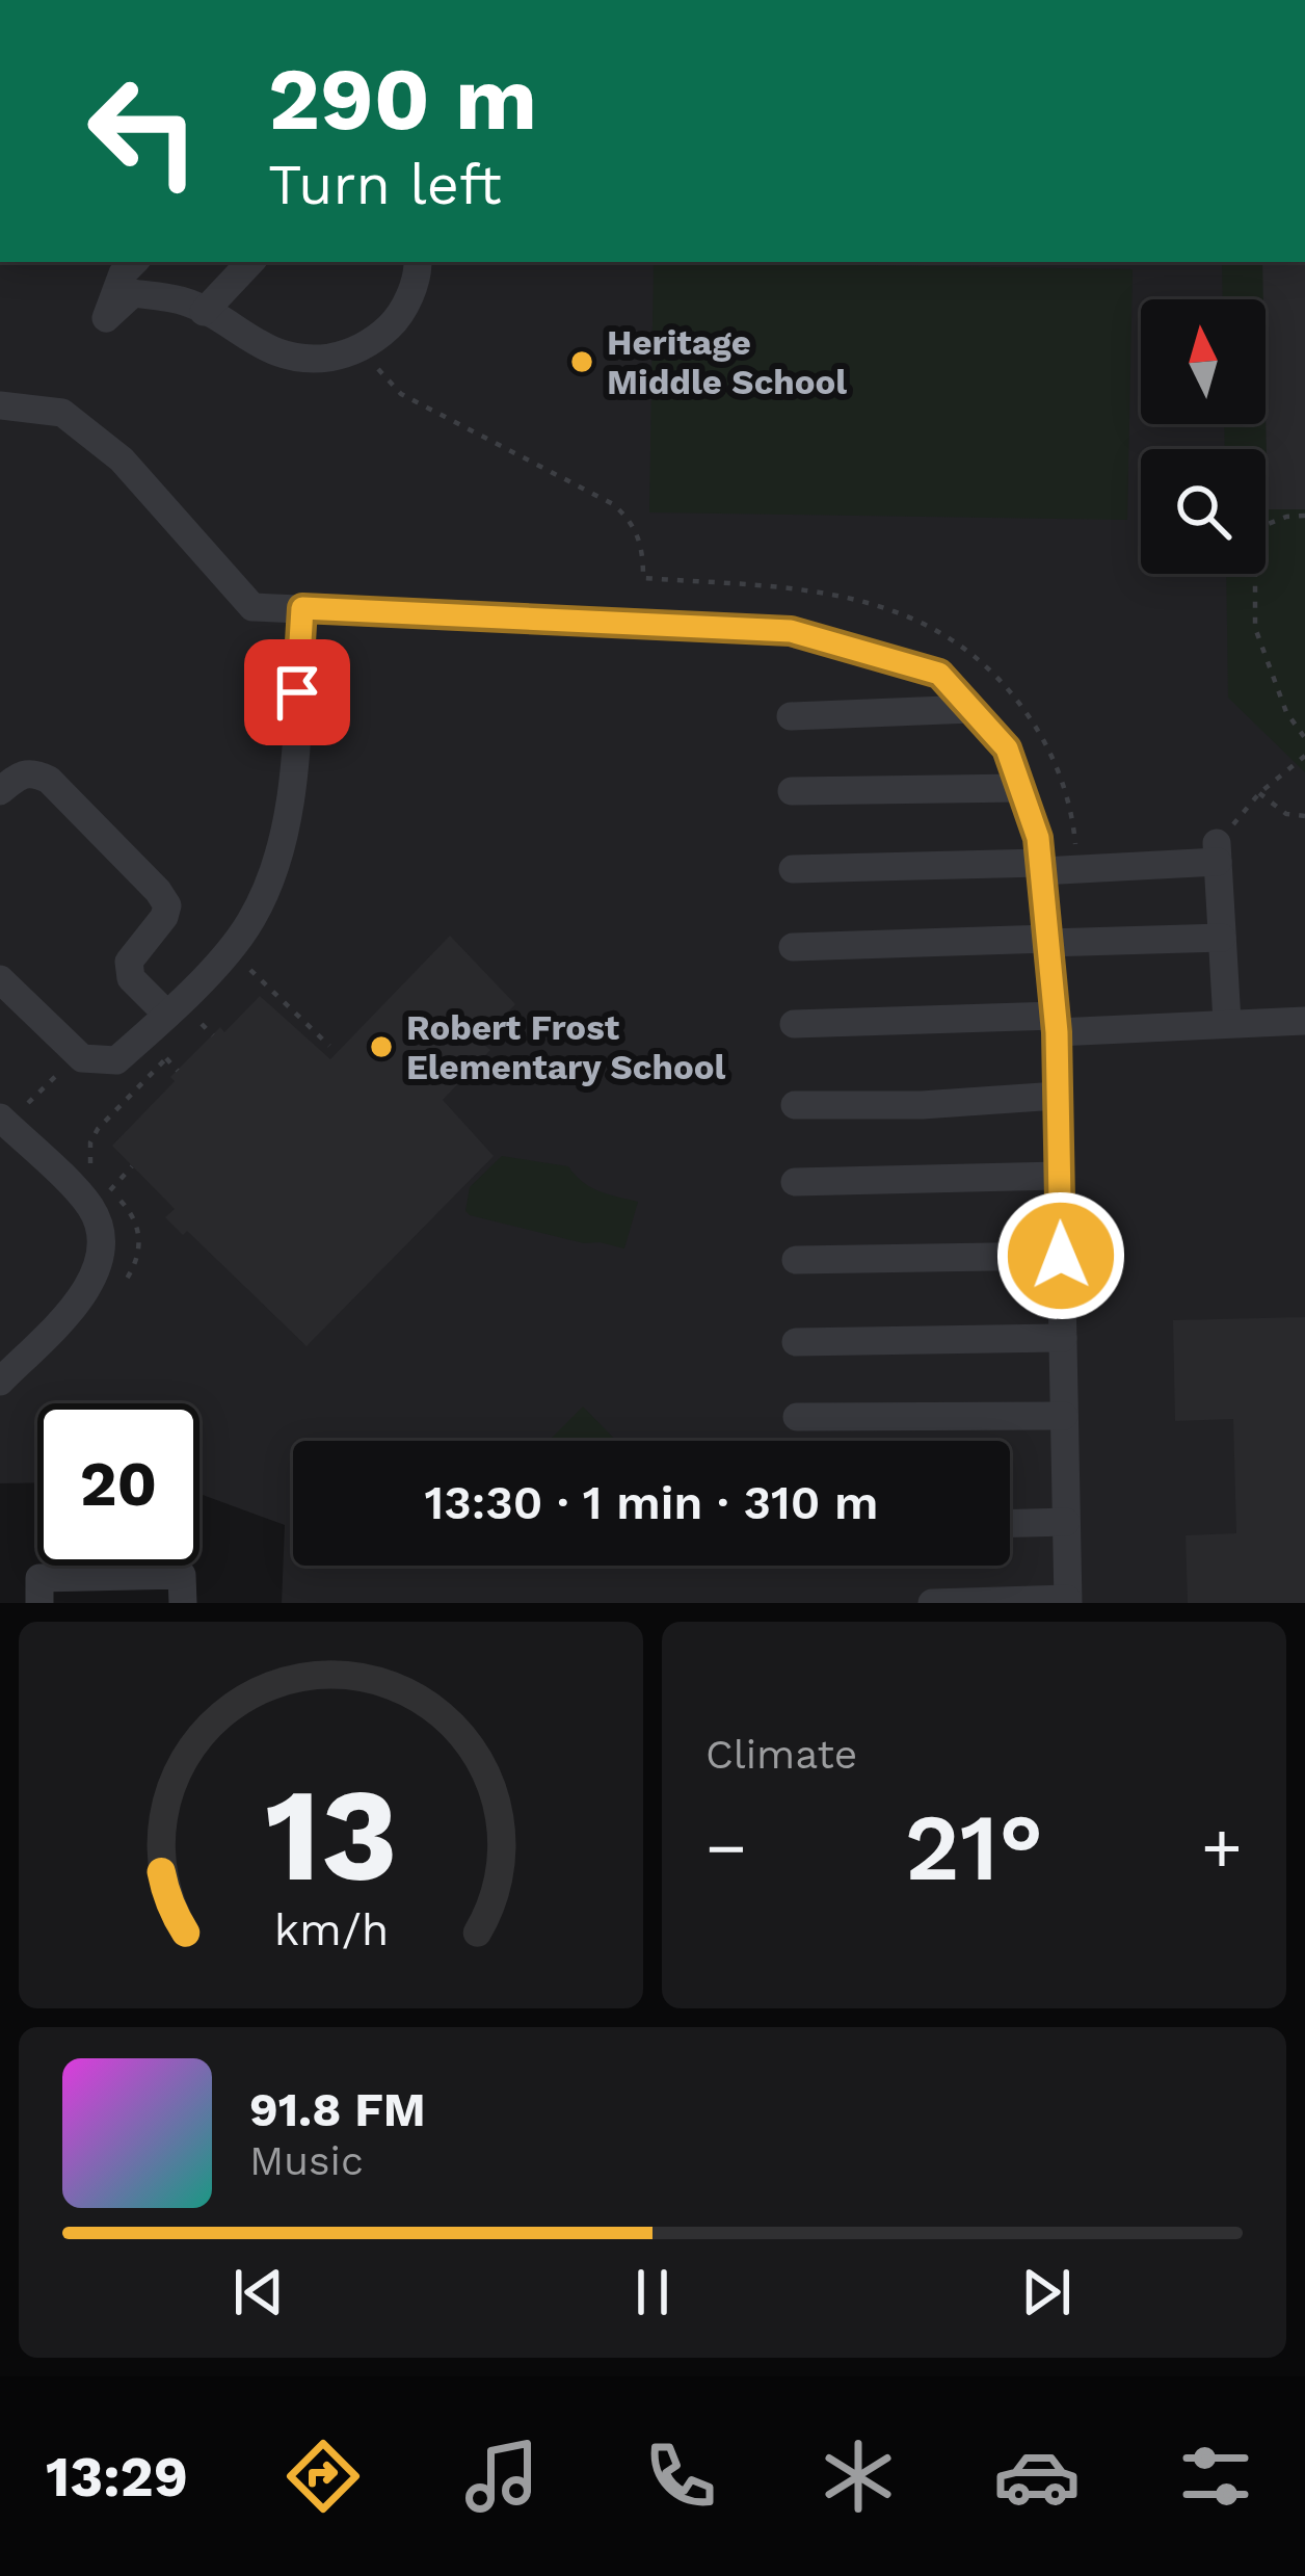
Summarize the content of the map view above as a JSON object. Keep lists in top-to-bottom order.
{
  "places": ["Heritage Middle School", "Robert Frost Elementary School"],
  "north": "top",
  "page": {
    "turn": ["290 m", "Turn left"],
    "limit": "20",
    "trip": "13:30 · 1 min · 310 m",
    "tile": "Climate",
    "heat": ["−", "21°", "+"],
    "song": ["91.8 FM", "Music"],
    "tabs": "13:29",
    "gauge": ["13", "km/h"]
  }
}
